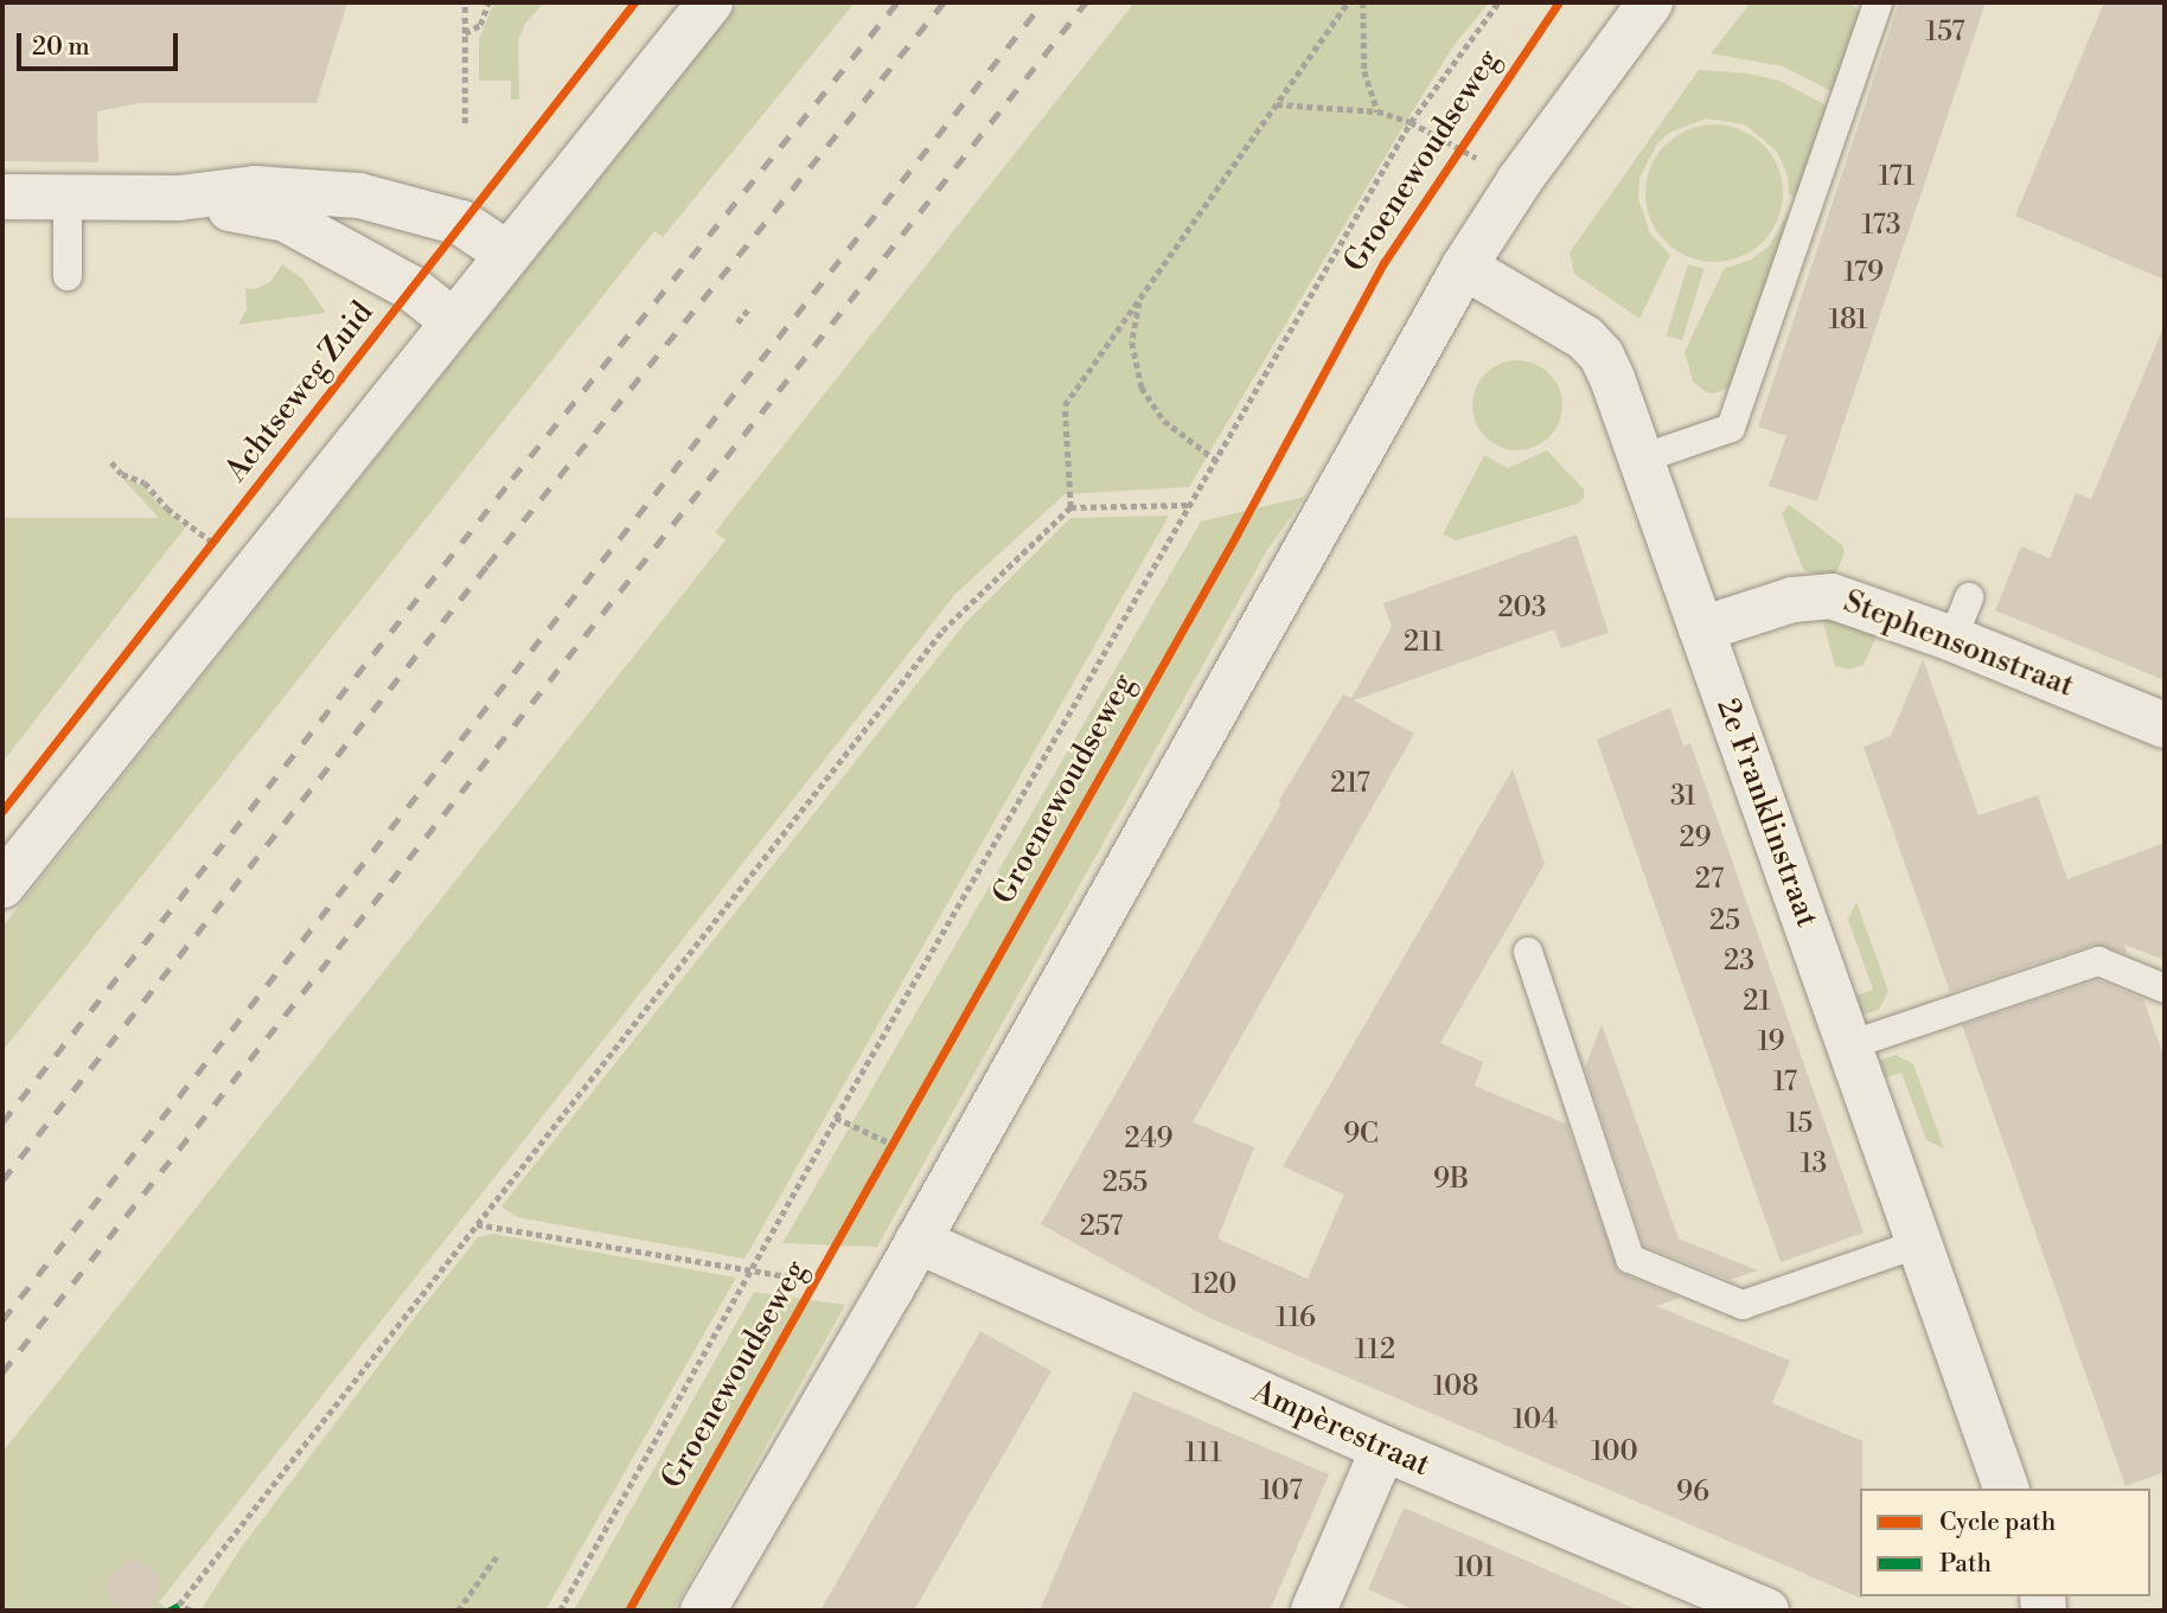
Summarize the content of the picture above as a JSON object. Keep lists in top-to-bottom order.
{
  "streets": {
    "street": [
      "Achtseweg Zuid",
      "Stephensonstraat",
      "2e Franklinstraat",
      "Ampèrestraat"
    ],
    "cycle path": ["Groenewoudseweg"]
  },
  "crossings": [
    ["Stephensonstraat", "2e Franklinstraat"]
  ],
  "house_numbers": [
    "157",
    "171",
    "173",
    "179",
    "181",
    "203",
    "211",
    "217",
    "31",
    "29",
    "27",
    "25",
    "23",
    "21",
    "19",
    "17",
    "15",
    "9C",
    "249",
    "13",
    "9B",
    "255",
    "257",
    "120",
    "116",
    "112",
    "108",
    "104",
    "100",
    "111",
    "107",
    "96",
    "101"
  ],
  "legend": ["Cycle path", "Path"],
  "scale_bar": "20 m"
}
